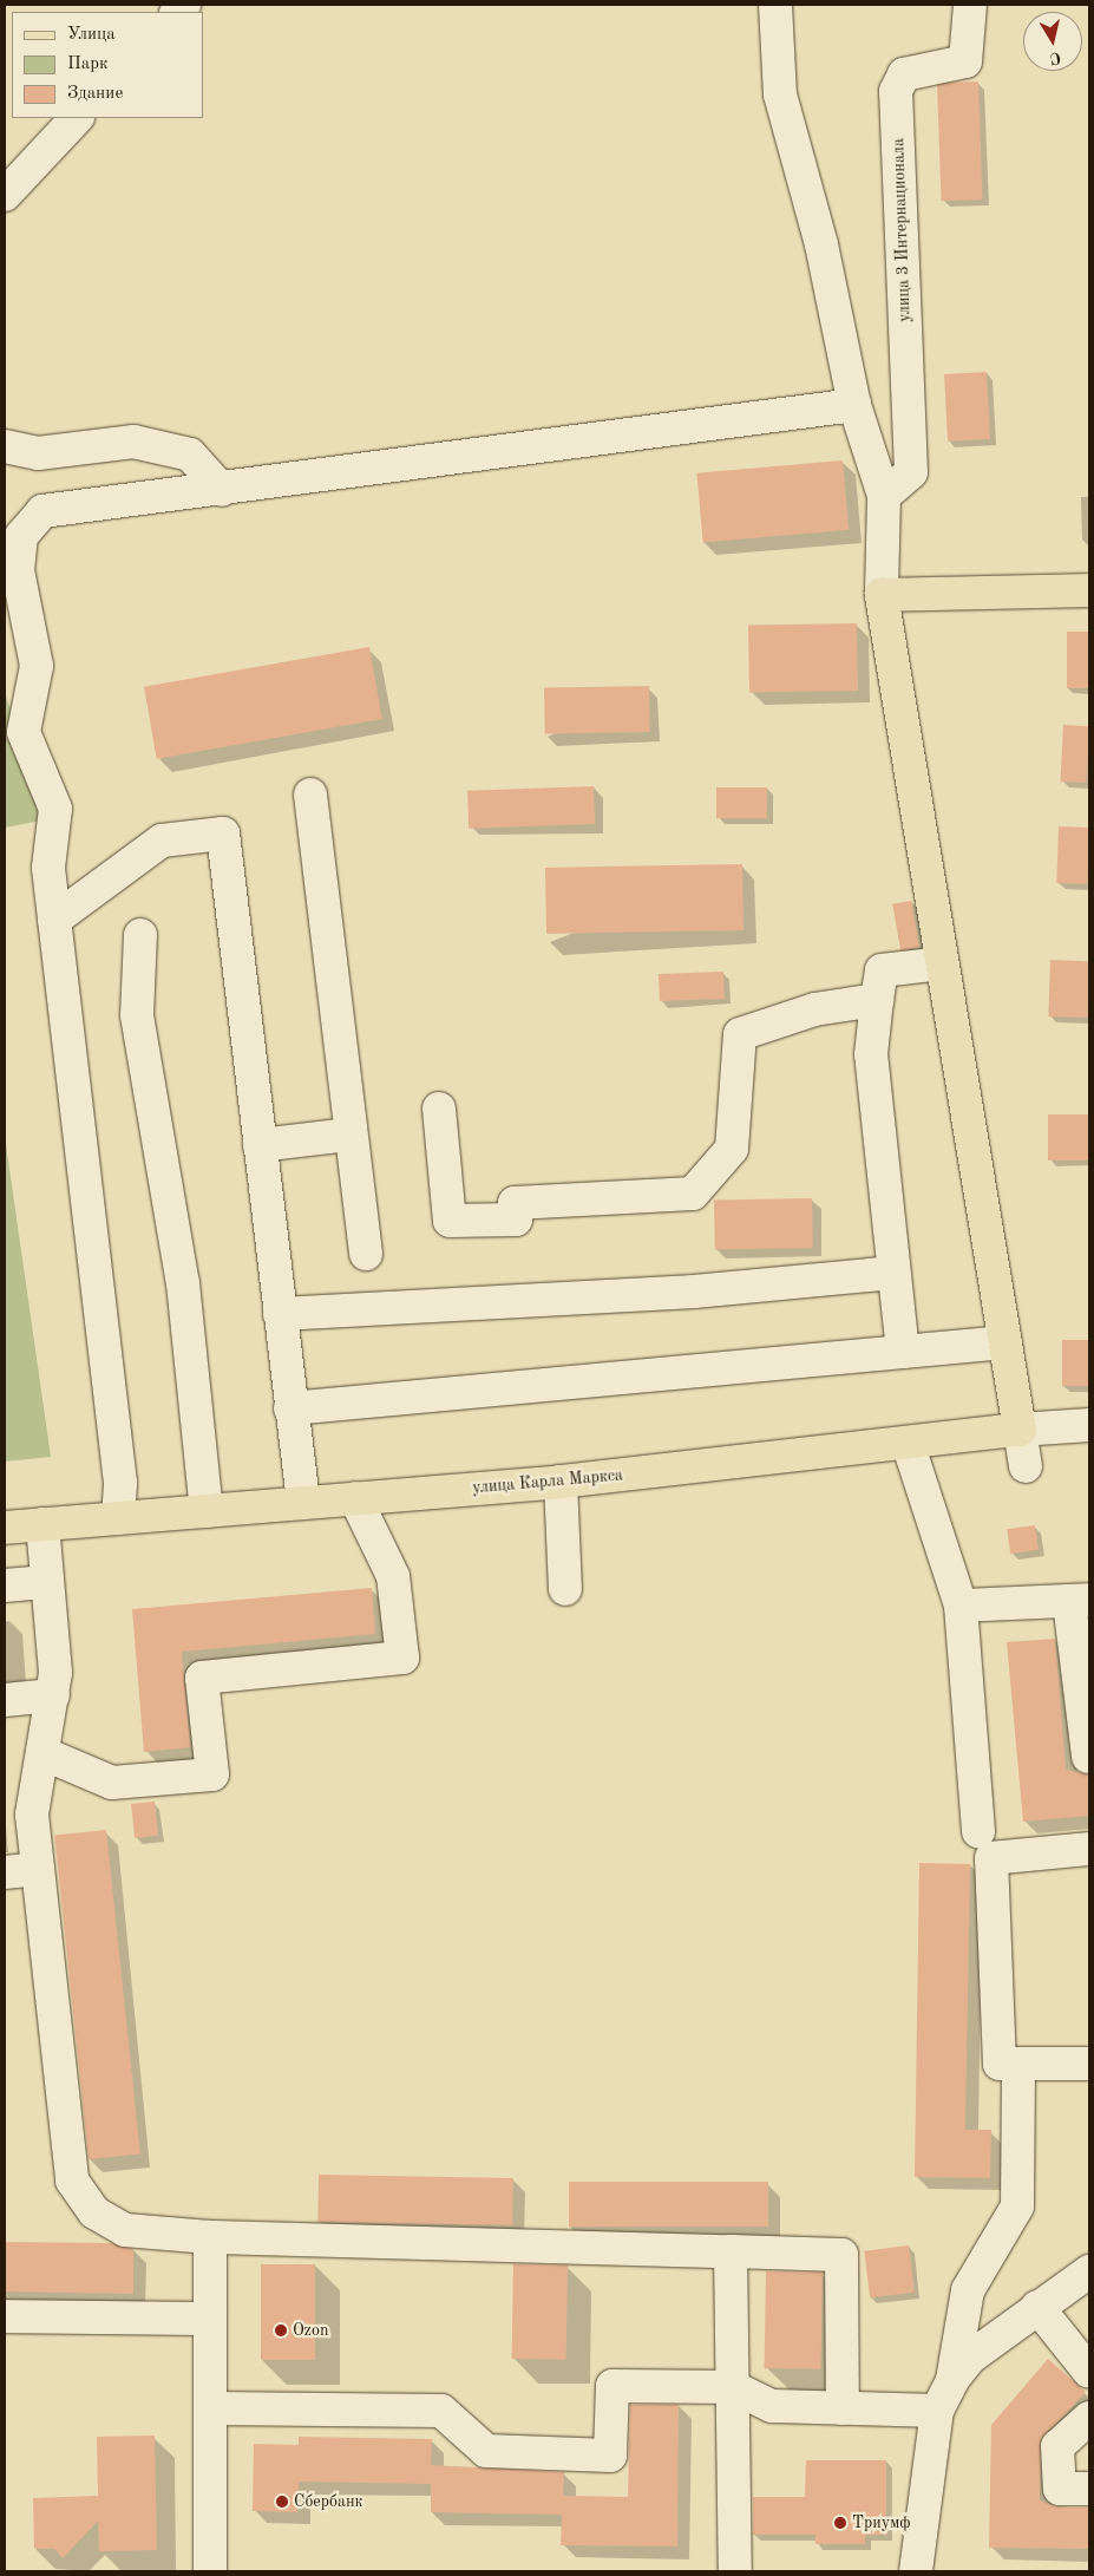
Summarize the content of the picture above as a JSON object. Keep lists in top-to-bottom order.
{
  "streets": {
    "main road": ["улица Карла Маркса"],
    "street": ["улица 3 Интернационала"]
  },
  "places": ["Ozon", "Сбербанк", "Триумф"],
  "legend": ["Улица", "Парк", "Здание"],
  "north": "bottom"
}
